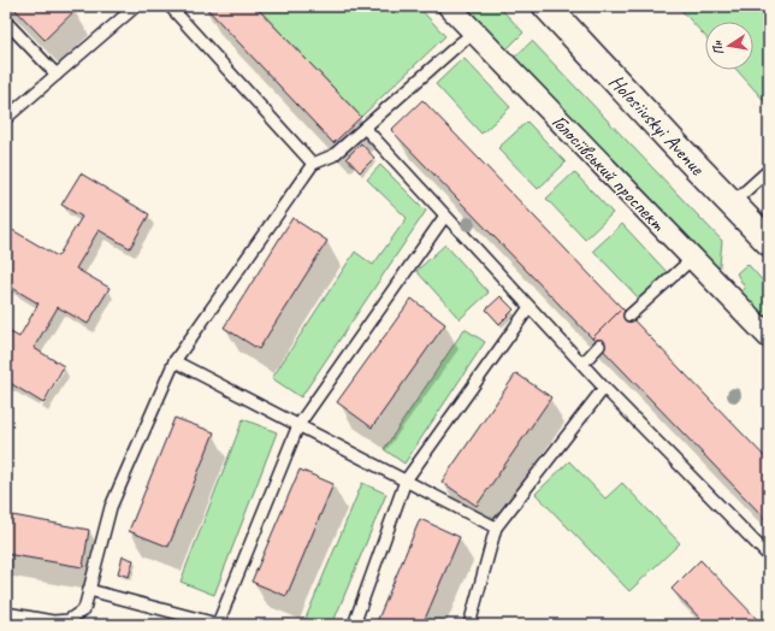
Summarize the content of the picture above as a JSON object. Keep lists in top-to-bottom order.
{
  "streets": {
    "highway": ["Holosiivskyi Avenue"],
    "street": ["Голосіївський проспект"]
  },
  "north": "left"
}
